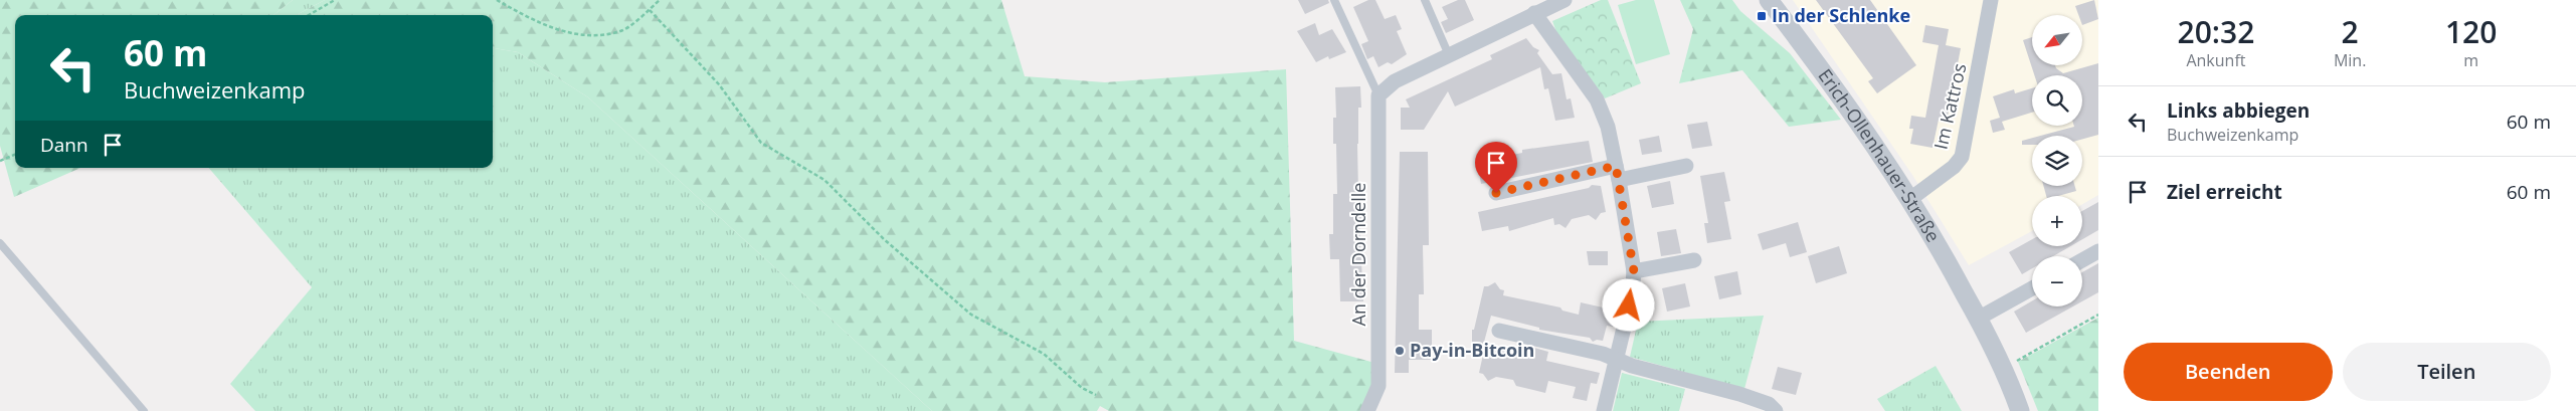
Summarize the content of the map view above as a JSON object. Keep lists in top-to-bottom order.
{
  "streets": {
    "street": ["Im Kattros", "Erich-Ollenhauer-Straße", "An der Dorndelle"]
  },
  "crossings": [
    ["Im Kattros", "Erich-Ollenhauer-Straße"]
  ],
  "places": {
    "transit": ["In der Schlenke"],
    "other": ["Pay-in-Bitcoin"]
  },
  "north": "bottom left",
  "page": {
    "eta": [
      "20:32",
      "Ankunft",
      "2",
      "Min.",
      "120",
      "m"
    ],
    "map_buttons": ["+", "−"],
    "turn": ["60 m", "Buchweizenkamp"],
    "list": [
      {
        "name": "Links abbiegen",
        "note": "Buchweizenkamp",
        "value": "60 m"
      },
      {
        "name": "Ziel erreicht",
        "value": "60 m"
      }
    ],
    "then": "Dann",
    "buttons": ["Beenden", "Teilen"]
  }
}
